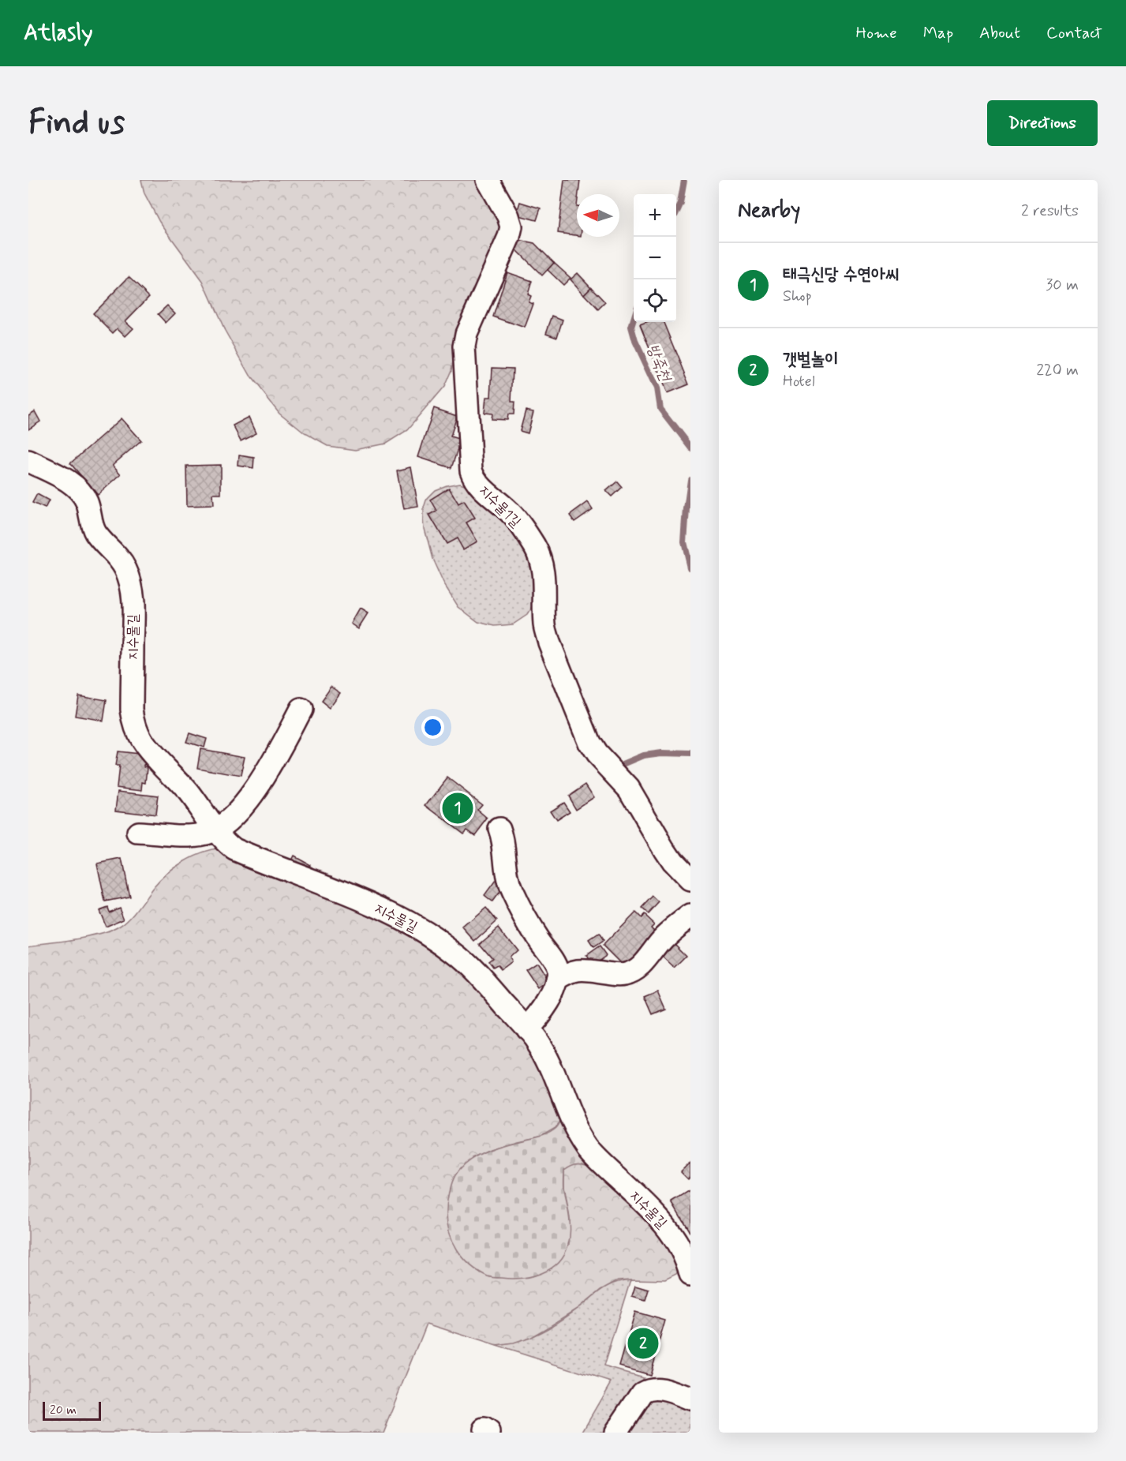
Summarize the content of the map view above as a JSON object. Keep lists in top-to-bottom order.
{
  "streets": {
    "lane": ["지수물1길", "지수물길"]
  },
  "water": ["방죽천"],
  "scale_bar": "20 m",
  "north": "left",
  "page": {
    "header": "Atlasly",
    "nav": [
      "Home",
      "Map",
      "About",
      "Contact"
    ],
    "buttons": "Directions",
    "title": "Find us",
    "heading": ["Nearby", "2 results"],
    "map_buttons": ["+", "−"],
    "list": [
      {
        "mark": "1",
        "name": "태극신당 수연아씨",
        "note": "Shop",
        "value": "30 m"
      },
      {
        "mark": "2",
        "name": "갯벌놀이",
        "note": "Hotel",
        "value": "220 m"
      }
    ],
    "pins": ["1", "2"],
    "scale": "20 m"
  }
}
